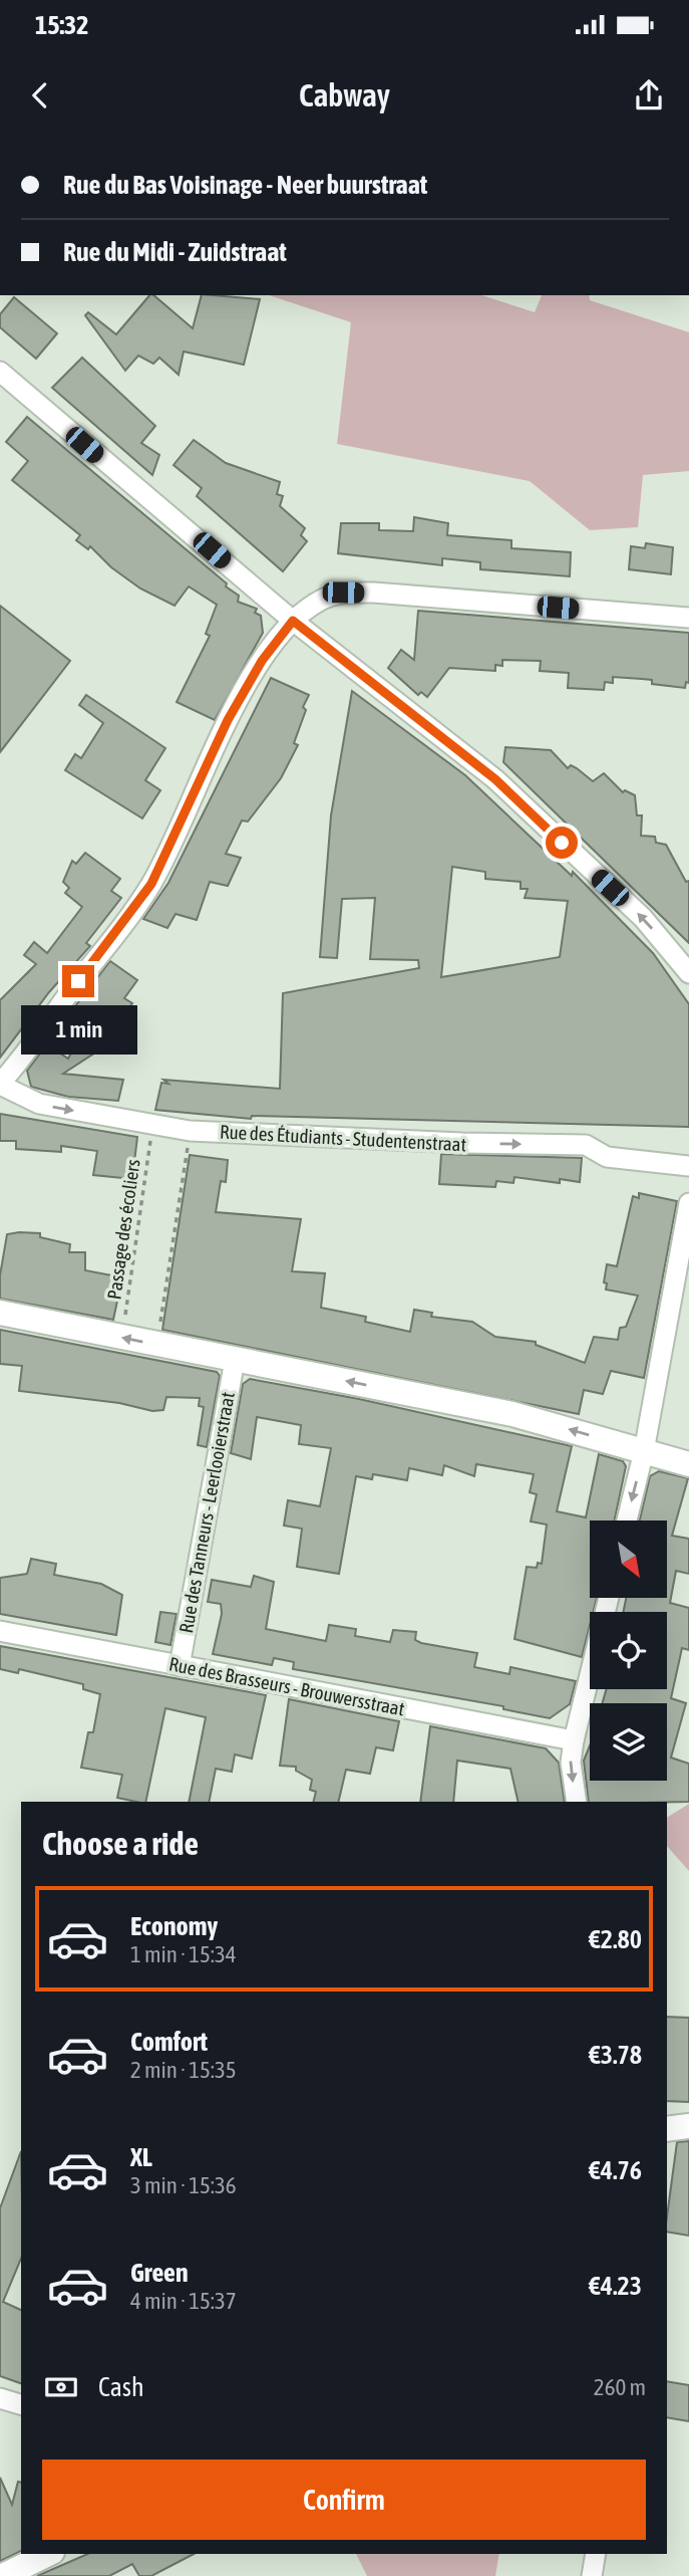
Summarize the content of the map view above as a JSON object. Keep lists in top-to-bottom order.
{
  "streets": {
    "street": ["Rue des Étudiants - Studentenstraat", "Rue des Tanneurs - Leerlooierstraat", "Rue des Brasseurs - Brouwersstraat"],
    "path": ["Passage des écoliers"]
  },
  "crossings": [
    ["Rue des Étudiants - Studentenstraat", "Passage des écoliers"],
    ["Rue des Tanneurs - Leerlooierstraat", "Rue des Brasseurs - Brouwersstraat"]
  ],
  "one_way": ["Rue des Étudiants - Studentenstraat"],
  "north": "bottom right",
  "page": {
    "status": "15:32",
    "header": "Cabway",
    "banner": ["Rue du Bas Voisinage - Neer buurstraat", "Rue du Midi - Zuidstraat"],
    "bubble": "1 min",
    "heading": "Choose a ride",
    "list": [
      {
        "name": "Economy",
        "note": "1 min · 15:34",
        "value": "€2.80"
      },
      {
        "name": "Comfort",
        "note": "2 min · 15:35",
        "value": "€3.78"
      },
      {
        "name": "XL",
        "note": "3 min · 15:36",
        "value": "€4.76"
      },
      {
        "name": "Green",
        "note": "4 min · 15:37",
        "value": "€4.23"
      }
    ],
    "pay": ["Cash", "260 m"],
    "buttons": "Confirm"
  }
}
